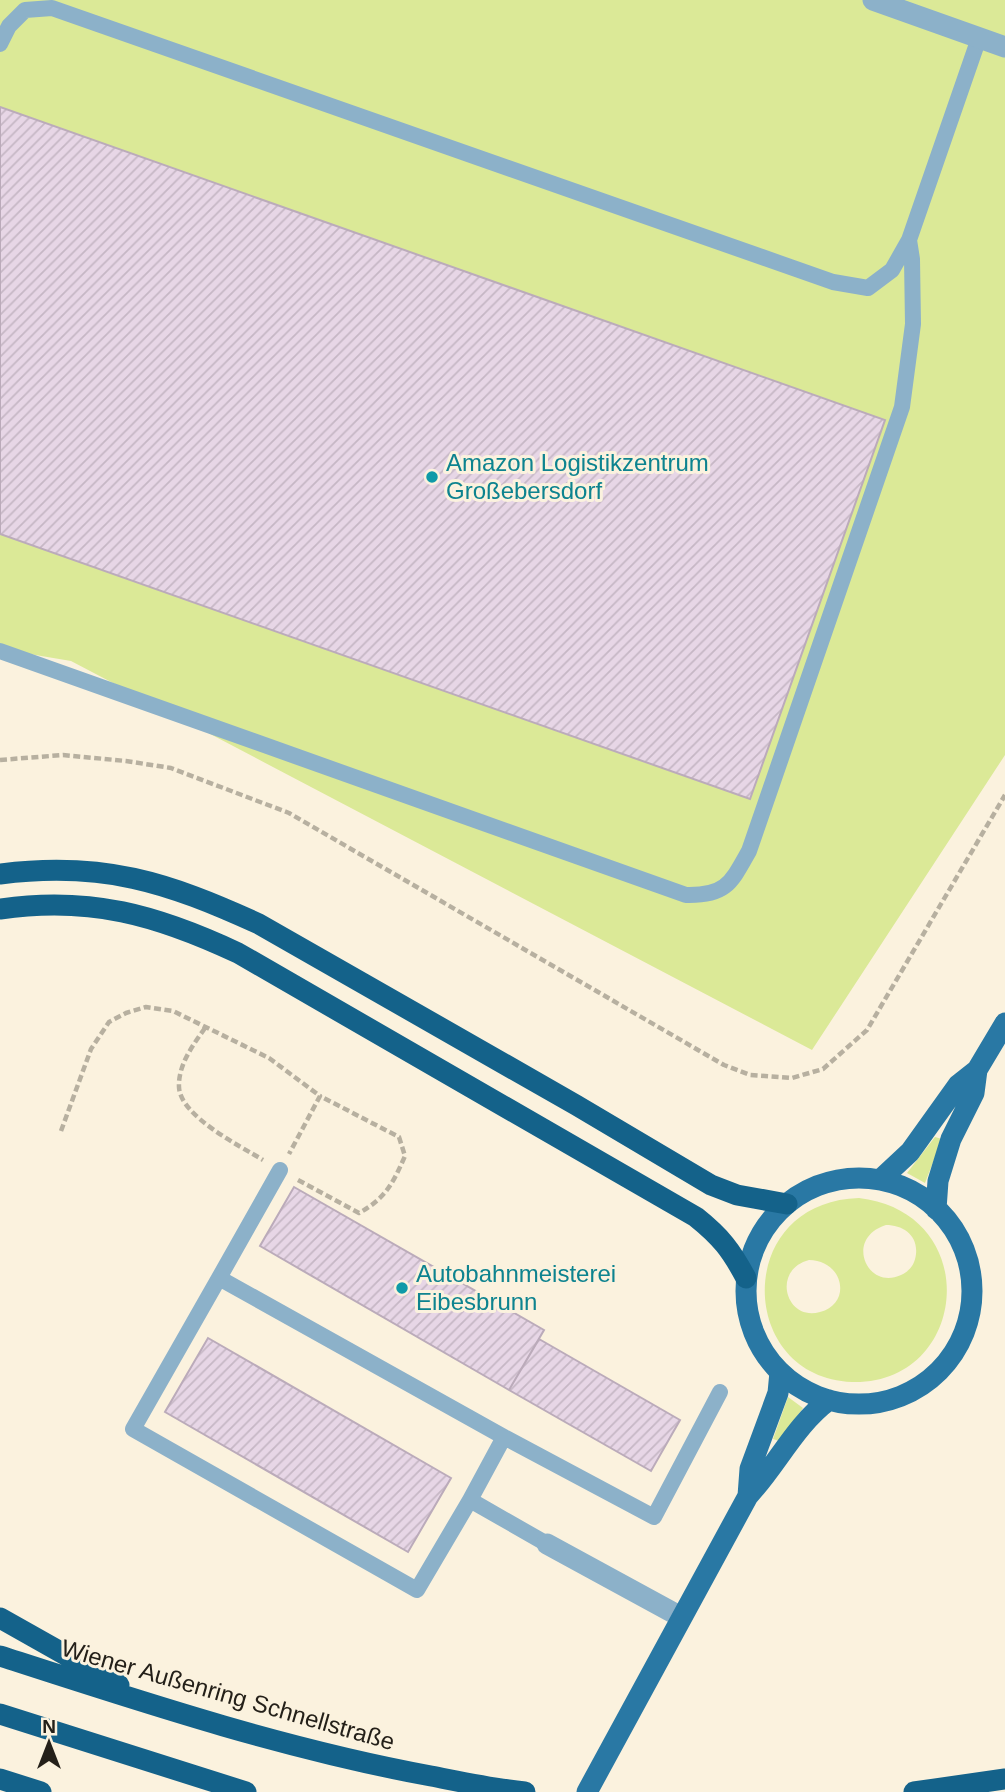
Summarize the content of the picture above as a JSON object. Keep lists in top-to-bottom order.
{
  "streets": {
    "highway": ["Wiener Außenring Schnellstraße"]
  },
  "places": ["Amazon Logistikzentrum Großebersdorf", "Autobahnmeisterei Eibesbrunn"],
  "north": "top"
}
